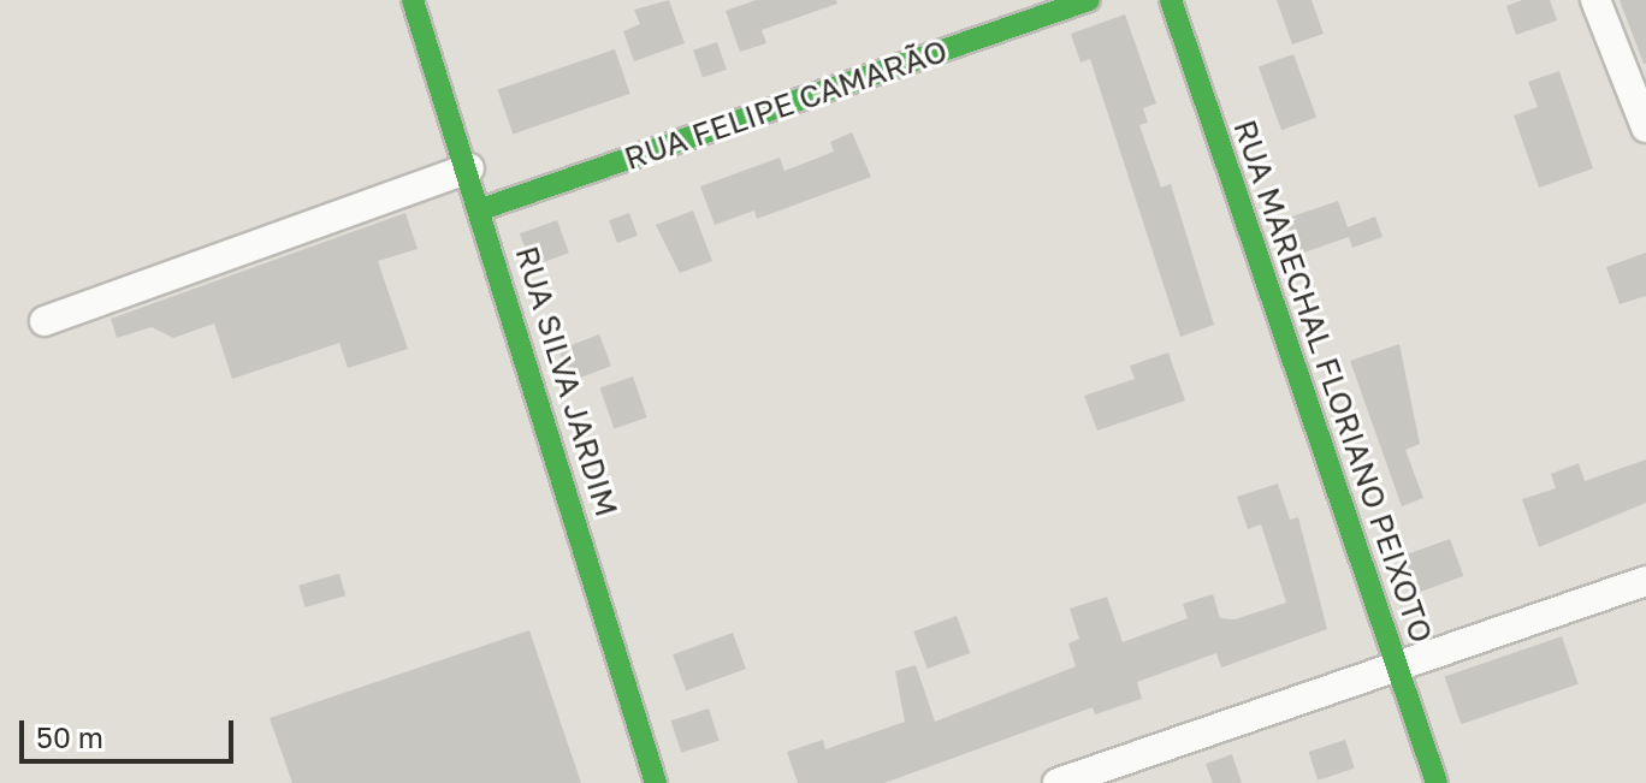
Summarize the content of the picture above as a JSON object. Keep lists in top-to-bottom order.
{
  "streets": {
    "street": ["RUA FELIPE CAMARÃO", "RUA SILVA JARDIM", "RUA MARECHAL FLORIANO PEIXOTO"]
  },
  "crossings": [
    ["RUA FELIPE CAMARÃO", "RUA SILVA JARDIM"]
  ],
  "scale_bar": "50 m"
}
